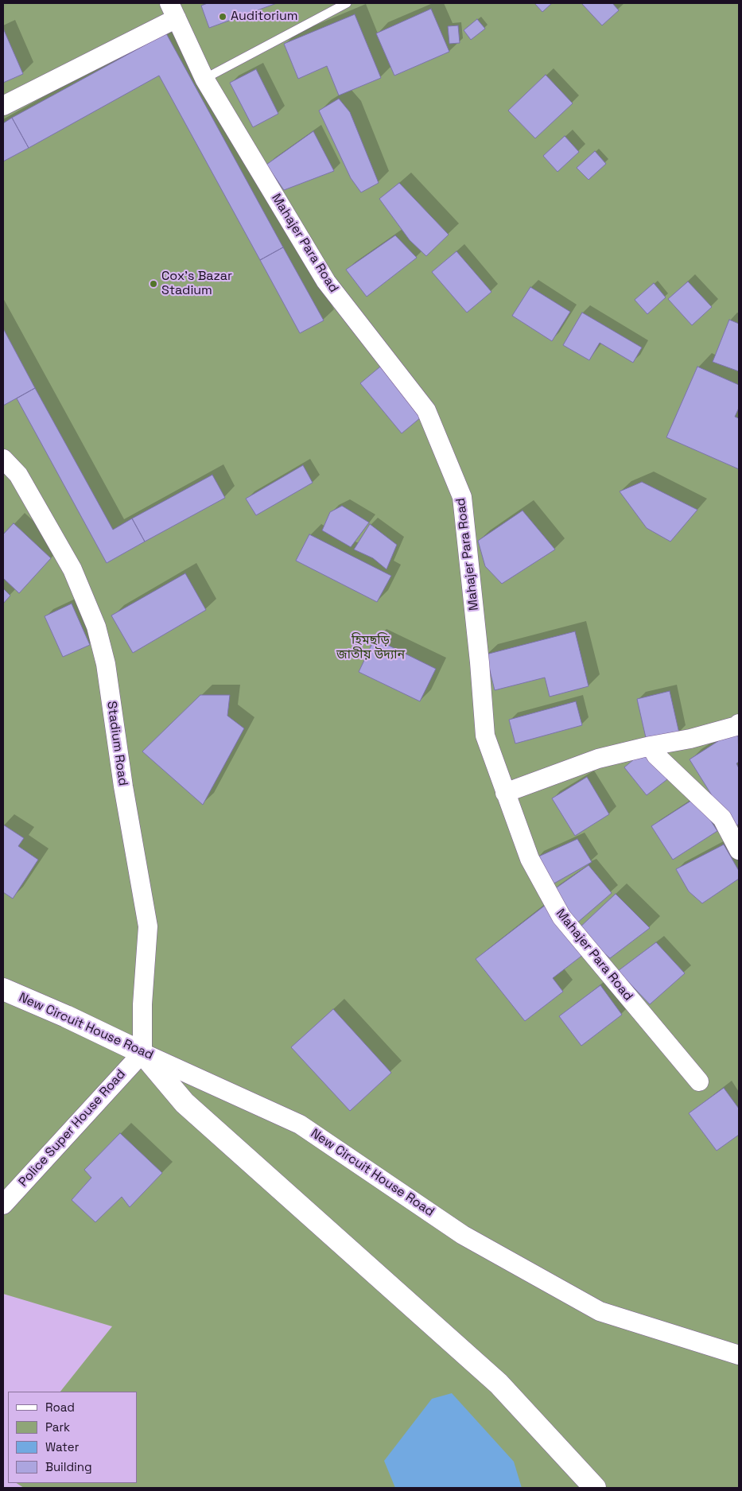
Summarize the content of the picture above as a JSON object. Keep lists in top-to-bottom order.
{
  "streets": {
    "street": [
      "Mahajer Para Road",
      "Stadium Road",
      "New Circuit House Road",
      "Police Super House Road"
    ]
  },
  "crossings": [
    ["Stadium Road", "New Circuit House Road"],
    ["Stadium Road", "Police Super House Road"],
    ["New Circuit House Road", "Police Super House Road"]
  ],
  "parks": ["হিমছড়ি জাতীয় উদ্যান"],
  "places": ["Auditorium", "Cox's Bazar Stadium"],
  "legend": [
    "Road",
    "Park",
    "Water",
    "Building"
  ]
}
